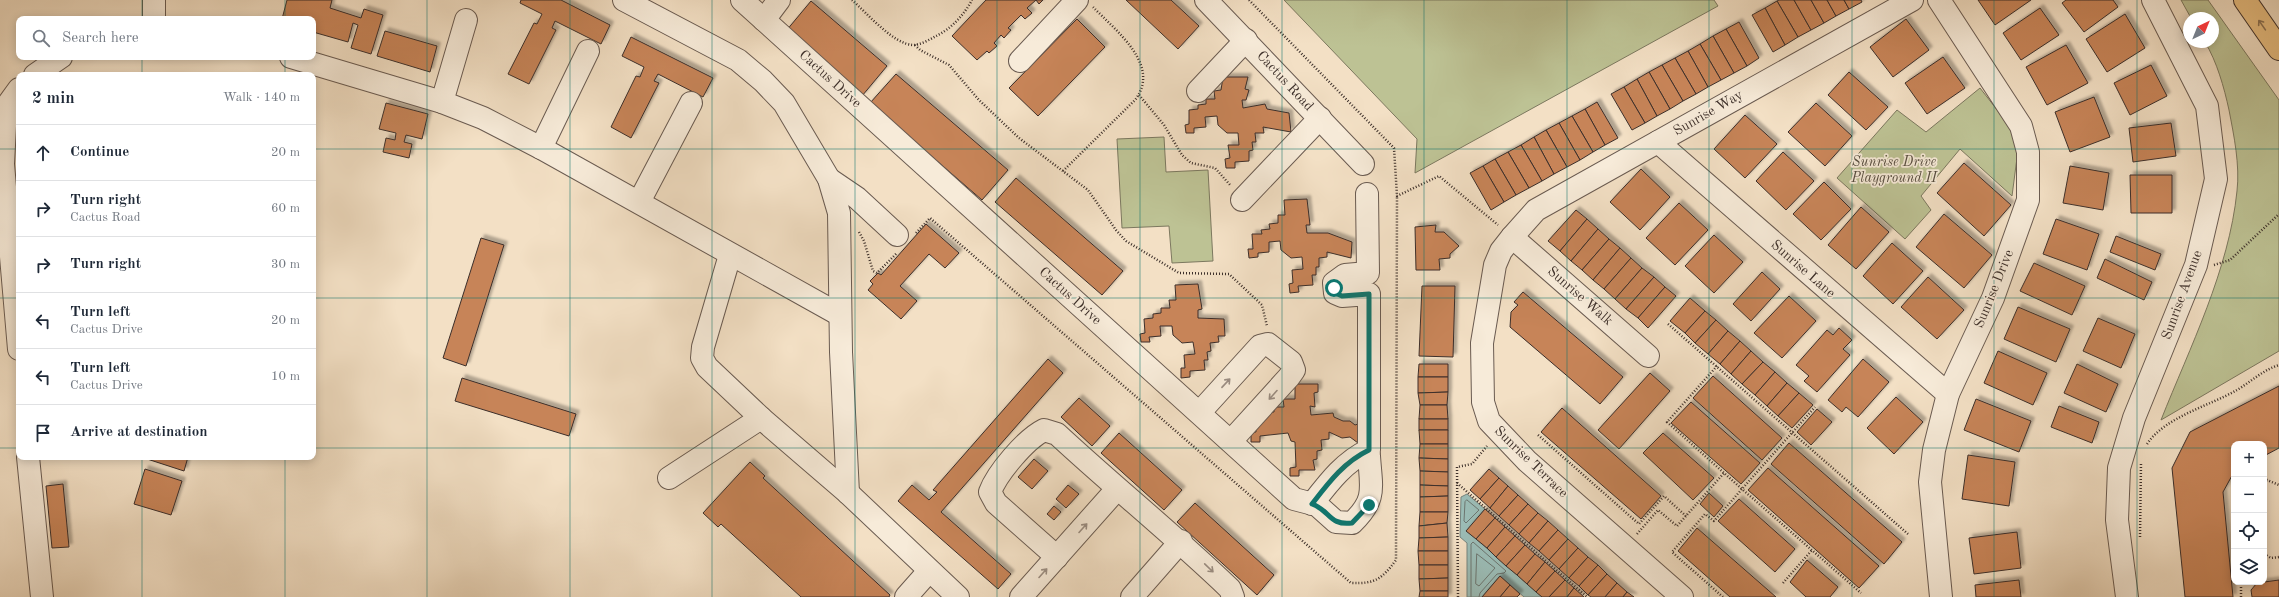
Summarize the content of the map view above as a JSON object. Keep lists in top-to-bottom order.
{
  "streets": {
    "street": [
      "Cactus Drive",
      "Cactus Road",
      "Sunrise Way",
      "Sunrise Lane",
      "Sunrise Drive",
      "Sunrise Avenue",
      "Sunrise Walk",
      "Sunrise Terrace"
    ]
  },
  "crossings": [
    ["Sunrise Way", "Sunrise Lane"],
    ["Sunrise Way", "Sunrise Walk"],
    ["Sunrise Way", "Sunrise Terrace"],
    ["Sunrise Lane", "Sunrise Drive"],
    ["Sunrise Walk", "Sunrise Terrace"]
  ],
  "parks": ["Sunrise Drive Playground II"],
  "north": "top right",
  "page": {
    "search": "Search here",
    "heading": ["2 min", "Walk · 140 m"],
    "list": [
      ["Continue", "20 m"],
      ["Turn right", "Cactus Road", "60 m"],
      ["Turn right", "30 m"],
      ["Turn left", "Cactus Drive", "20 m"],
      ["Turn left", "Cactus Drive", "10 m"],
      "Arrive at destination"
    ],
    "map_buttons": ["+", "−"]
  }
}
